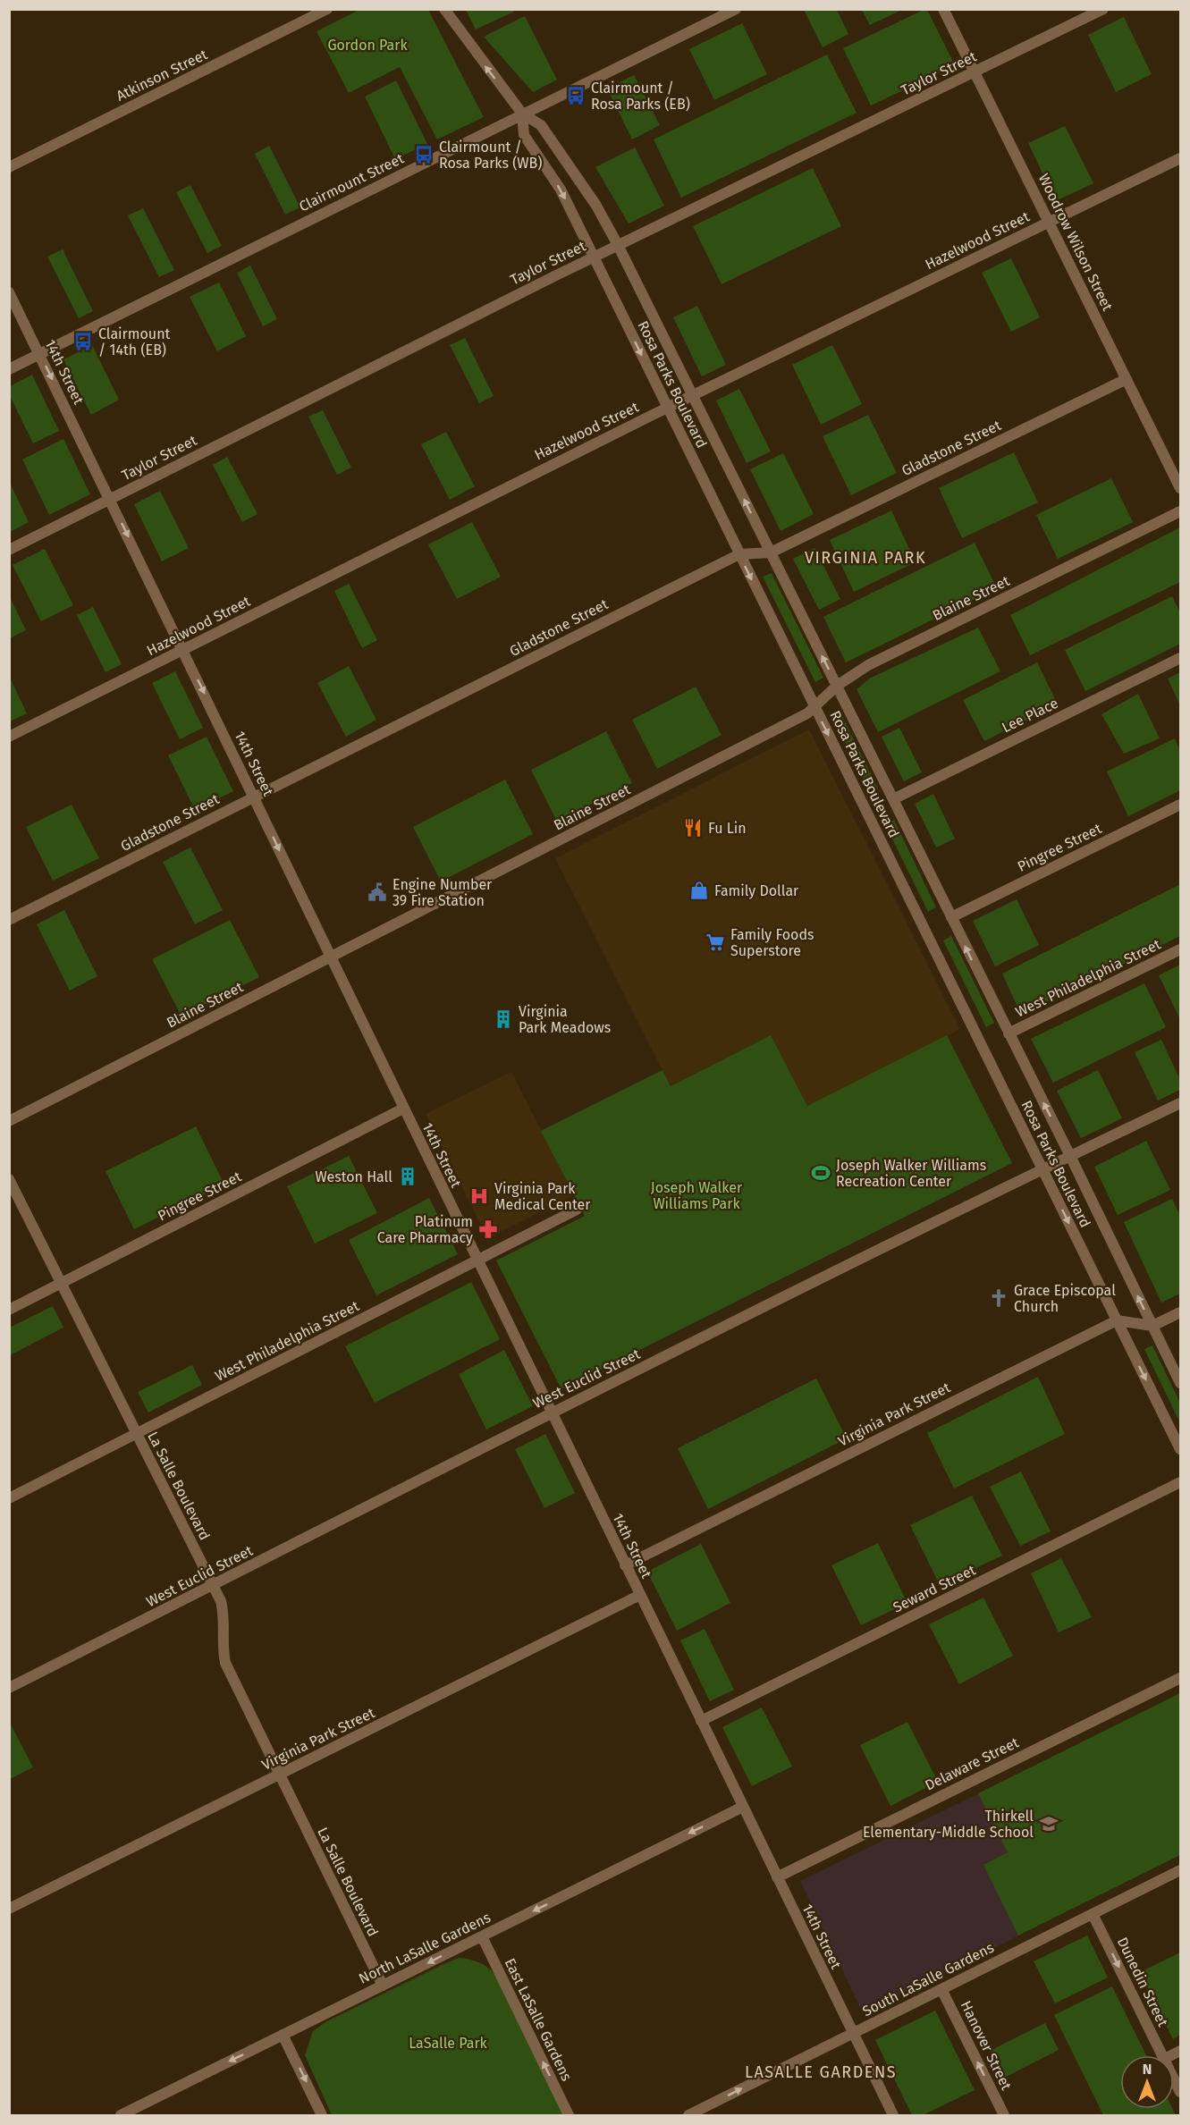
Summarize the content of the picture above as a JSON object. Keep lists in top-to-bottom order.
{
  "streets": {
    "street": [
      "Taylor Street",
      "Atkinson Street",
      "Clairmount Street",
      "Hazelwood Street",
      "Woodrow Wilson Street",
      "14th Street",
      "Rosa Parks Boulevard",
      "Gladstone Street",
      "Blaine Street",
      "Lee Place",
      "Pingree Street",
      "West Philadelphia Street",
      "West Euclid Street",
      "Virginia Park Street",
      "La Salle Boulevard",
      "Seward Street",
      "Delaware Street",
      "North LaSalle Gardens",
      "South LaSalle Gardens",
      "Dunedin Street",
      "East LaSalle Gardens",
      "Hanover Street"
    ]
  },
  "crossings": [
    ["Taylor Street", "Woodrow Wilson Street"],
    ["Taylor Street", "14th Street"],
    ["Taylor Street", "Rosa Parks Boulevard"],
    ["Clairmount Street", "14th Street"],
    ["Clairmount Street", "Rosa Parks Boulevard"],
    ["Hazelwood Street", "Woodrow Wilson Street"],
    ["Hazelwood Street", "14th Street"],
    ["Hazelwood Street", "Rosa Parks Boulevard"],
    ["Woodrow Wilson Street", "Gladstone Street"],
    ["14th Street", "Gladstone Street"],
    ["14th Street", "Blaine Street"],
    ["14th Street", "Pingree Street"],
    ["14th Street", "West Philadelphia Street"],
    ["14th Street", "West Euclid Street"],
    ["14th Street", "Virginia Park Street"],
    ["14th Street", "Seward Street"],
    ["14th Street", "Delaware Street"],
    ["14th Street", "North LaSalle Gardens"],
    ["14th Street", "South LaSalle Gardens"],
    ["Rosa Parks Boulevard", "Gladstone Street"],
    ["Rosa Parks Boulevard", "Blaine Street"],
    ["Rosa Parks Boulevard", "Lee Place"],
    ["Rosa Parks Boulevard", "Pingree Street"],
    ["Rosa Parks Boulevard", "West Philadelphia Street"],
    ["Rosa Parks Boulevard", "West Euclid Street"],
    ["Rosa Parks Boulevard", "Virginia Park Street"],
    ["Pingree Street", "La Salle Boulevard"],
    ["West Philadelphia Street", "La Salle Boulevard"],
    ["West Euclid Street", "La Salle Boulevard"],
    ["Virginia Park Street", "La Salle Boulevard"],
    ["La Salle Boulevard", "North LaSalle Gardens"],
    ["North LaSalle Gardens", "East LaSalle Gardens"],
    ["South LaSalle Gardens", "Dunedin Street"],
    ["South LaSalle Gardens", "Hanover Street"]
  ],
  "one_way": [
    "North LaSalle Gardens",
    "Dunedin Street",
    "East LaSalle Gardens",
    "Hanover Street"
  ],
  "districts": ["VIRGINIA PARK", "LASALLE GARDENS"],
  "parks": ["Gordon Park", "Joseph Walker Williams Park", "LaSalle Park"],
  "places": {
    "bus stop": ["Clairmount / Rosa Parks (EB)", "Clairmount / Rosa Parks (WB)", "Clairmount / 14th (EB)"],
    "restaurant": ["Fu Lin"],
    "shop": ["Family Dollar"],
    "public building": ["Engine Number 39 Fire Station"],
    "supermarket": ["Family Foods Superstore"],
    "building": ["Virginia Park Meadows", "Weston Hall"],
    "sports": ["Joseph Walker Williams Recreation Center"],
    "hospital": ["Virginia Park Medical Center"],
    "pharmacy": ["Platinum Care Pharmacy"],
    "church": ["Grace Episcopal Church"],
    "school or university": ["Thirkell Elementary-Middle School"]
  },
  "north": "top"
}
